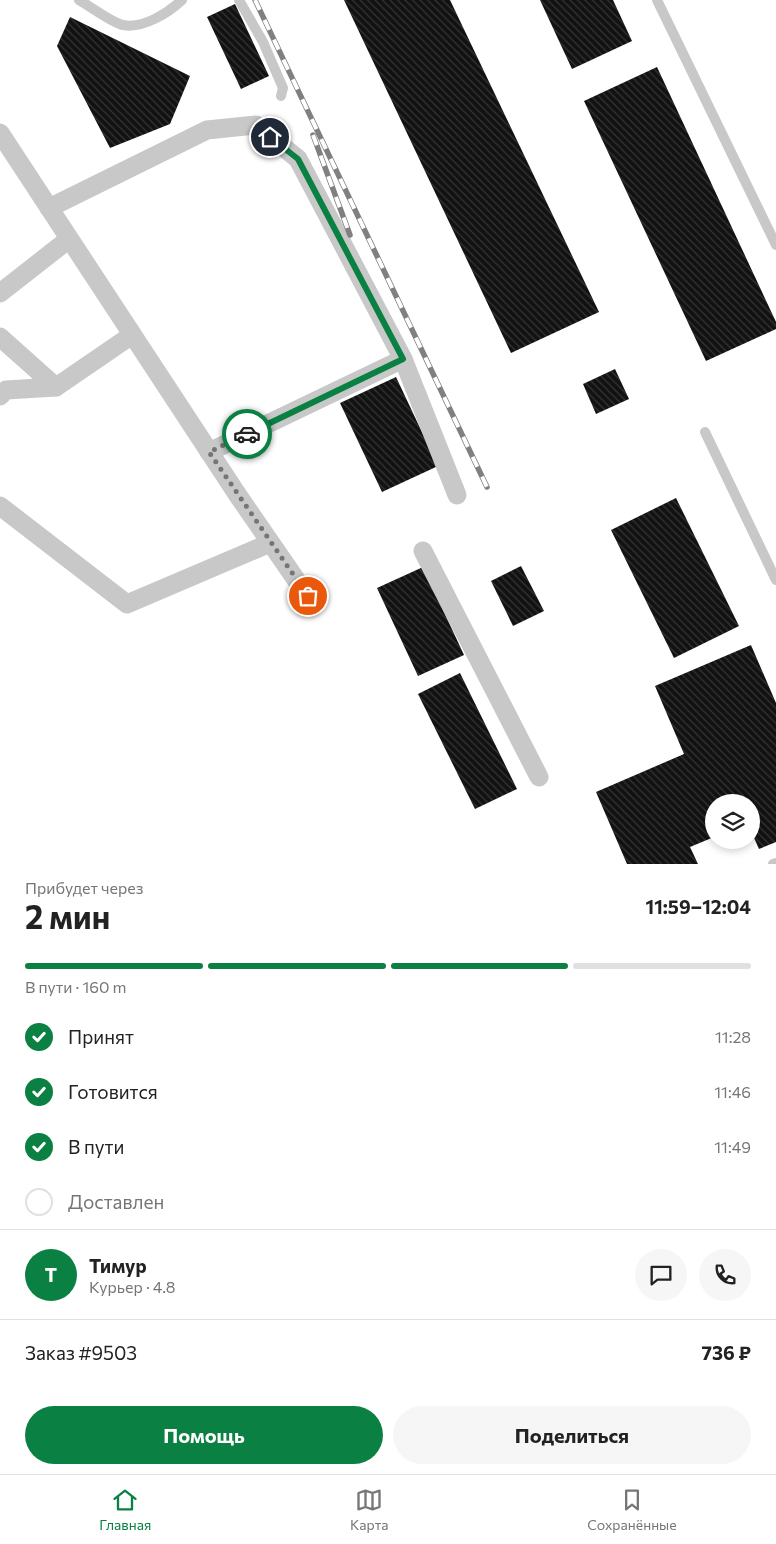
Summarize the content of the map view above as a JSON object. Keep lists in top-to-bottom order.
{
  "page": {
    "heading": ["2 мин", "Прибудет через", "11:59–12:04"],
    "panel": [
      "Тимур",
      "Курьер · 4.8",
      "Заказ #9503",
      "736 ₽"
    ],
    "bar": "В пути · 160 m",
    "list": [
      ["Принят", "11:28"],
      ["Готовится", "11:46"],
      ["В пути", "11:49"],
      "Доставлен"
    ],
    "round": "Т",
    "buttons": ["Помощь", "Поделиться"],
    "tabs": ["Главная", "Карта", "Сохранённые"]
  }
}
